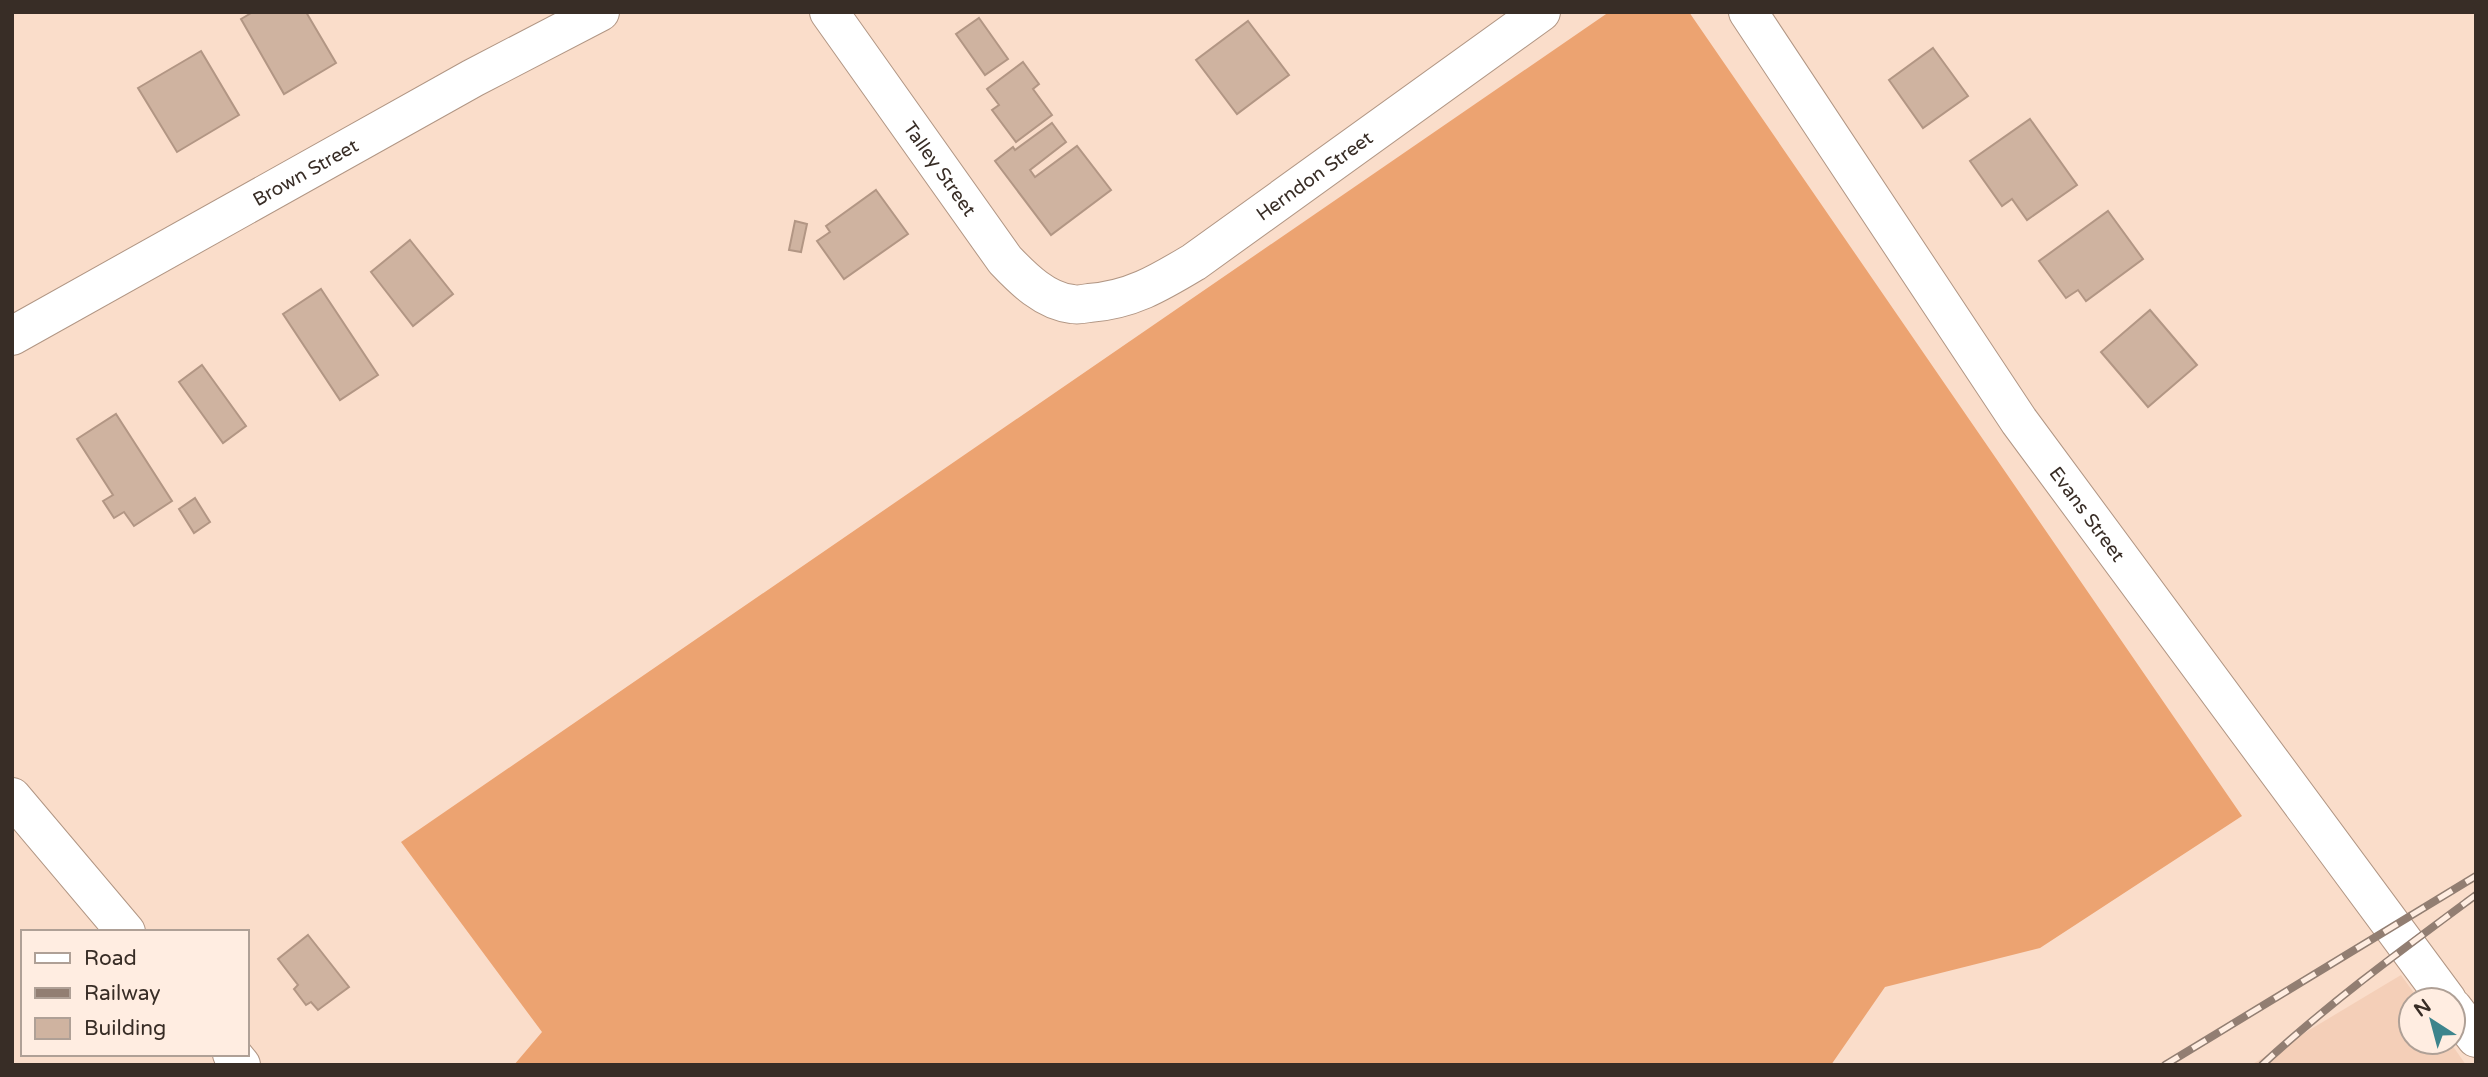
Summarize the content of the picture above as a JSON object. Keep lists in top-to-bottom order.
{
  "streets": {
    "street": [
      "Talley Street",
      "Brown Street",
      "Herndon Street",
      "Evans Street"
    ]
  },
  "crossings": [
    ["Talley Street", "Herndon Street"]
  ],
  "legend": ["Road", "Railway", "Building"],
  "north": "top left"
}
